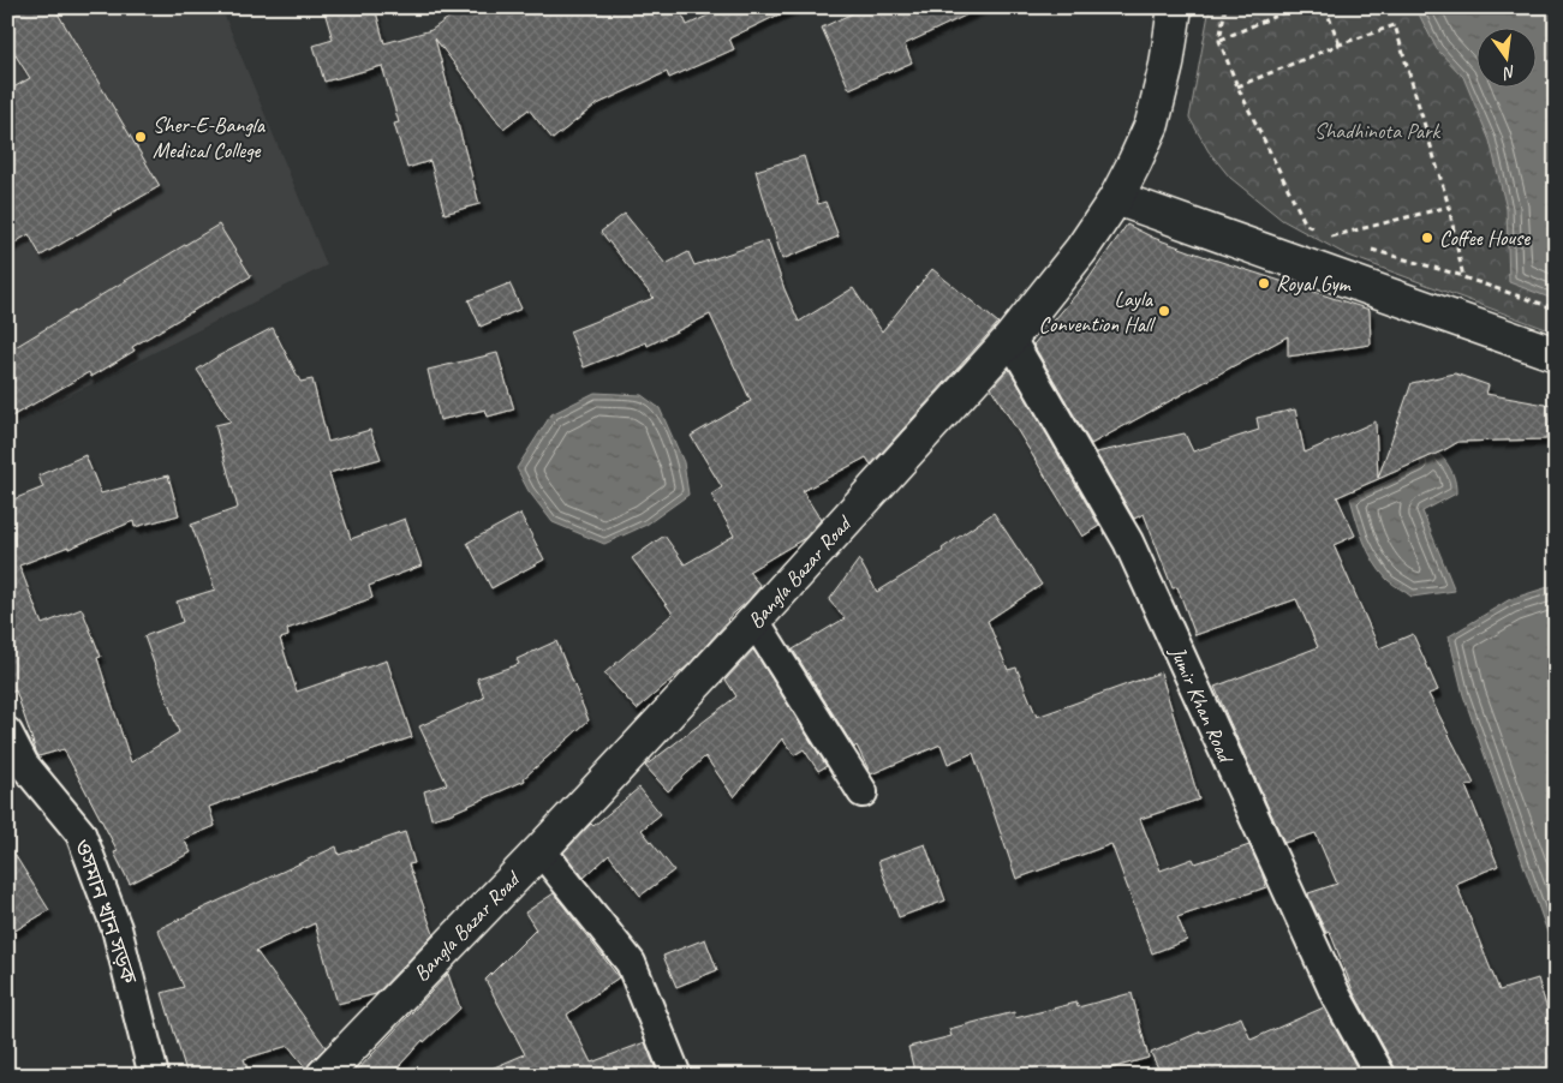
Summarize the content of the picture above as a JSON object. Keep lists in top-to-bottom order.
{
  "streets": {
    "main road": ["Bangla Bazar Road"],
    "street": ["Jumir Khan Road", "ওসমান খান সড়ক"]
  },
  "crossings": [
    ["Bangla Bazar Road", "Jumir Khan Road"]
  ],
  "parks": ["Shadhinota Park"],
  "places": [
    "Sher-E-Bangla Medical College",
    "Coffee House",
    "Royal Gym",
    "Layla Convention Hall"
  ],
  "north": "bottom"
}
